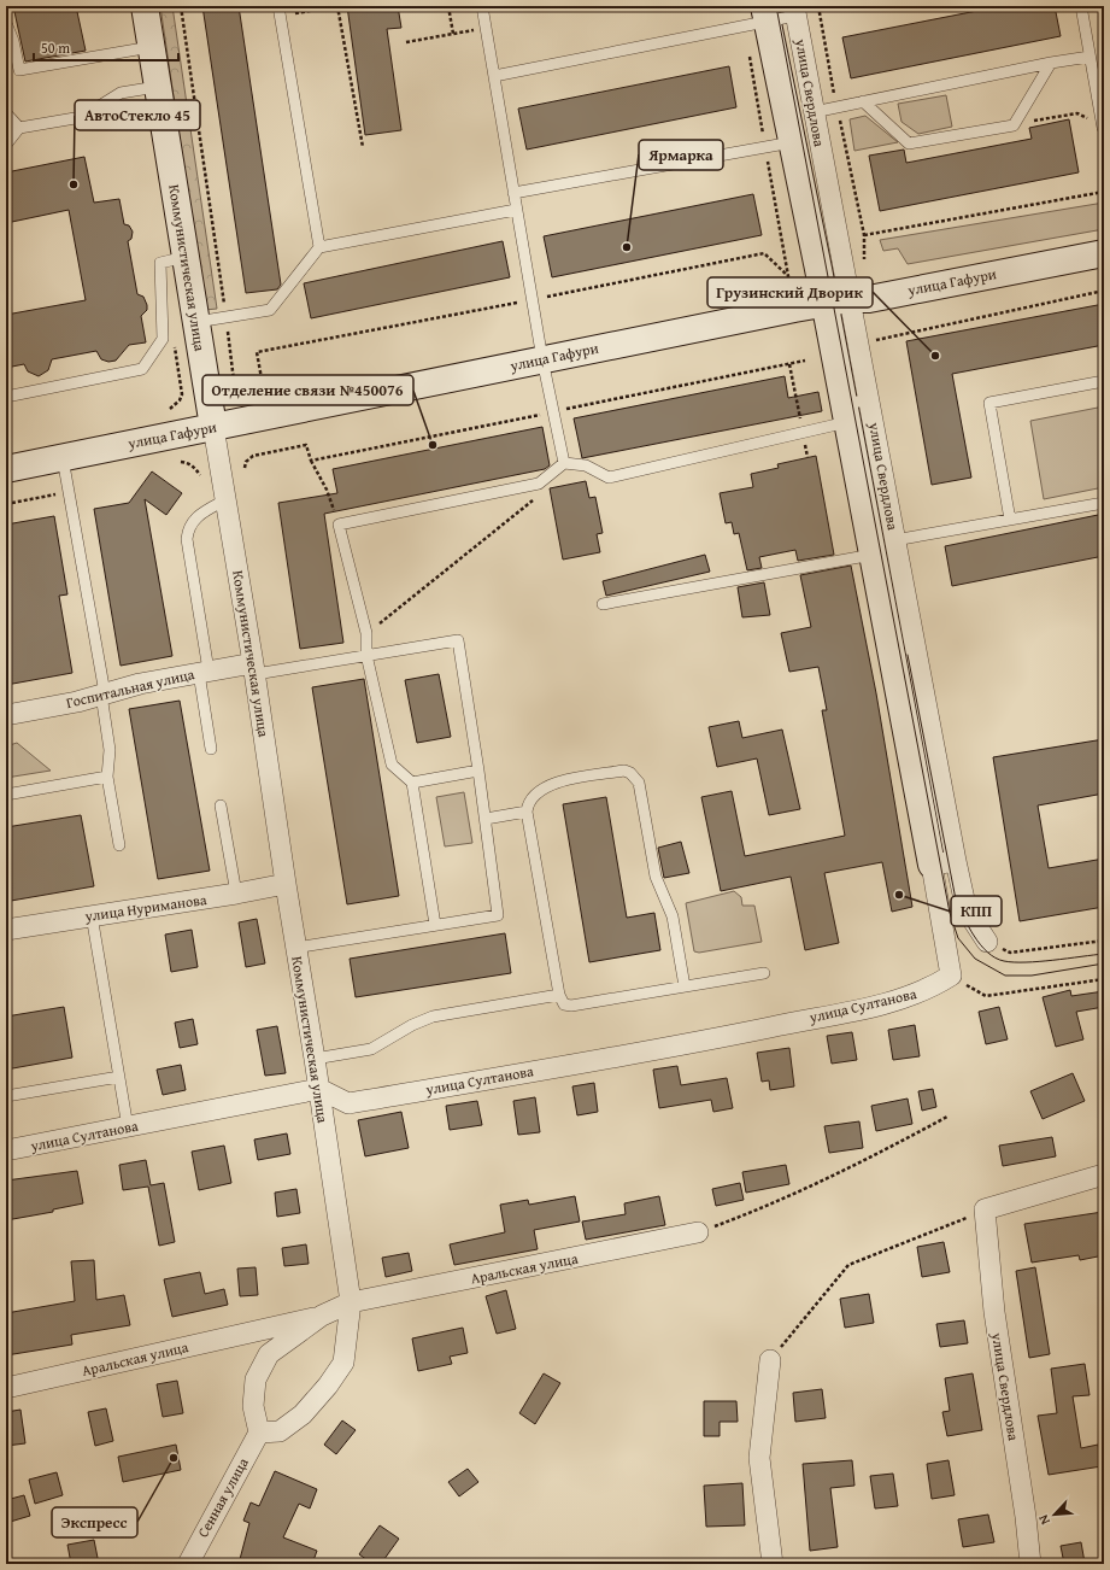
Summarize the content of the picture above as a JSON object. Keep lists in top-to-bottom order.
{
  "streets": {
    "main road": ["улица Свердлова", "Коммунистическая улица", "улица Гафури"],
    "street": [
      "Госпитальная улица",
      "улица Нуриманова",
      "улица Султанова",
      "Аральская улица",
      "Сенная улица"
    ]
  },
  "crossings": [
    ["улица Свердлова", "улица Гафури"],
    ["Коммунистическая улица", "улица Гафури"],
    ["Коммунистическая улица", "Госпитальная улица"],
    ["Коммунистическая улица", "улица Нуриманова"],
    ["Коммунистическая улица", "улица Султанова"],
    ["Коммунистическая улица", "Аральская улица"]
  ],
  "places": [
    "АвтоСтекло 45",
    "Ярмарка",
    "Грузинский Дворик",
    "Отделение связи №450076",
    "КПП",
    "Экспресс"
  ],
  "scale_bar": "50 m",
  "north": "bottom left"
}
